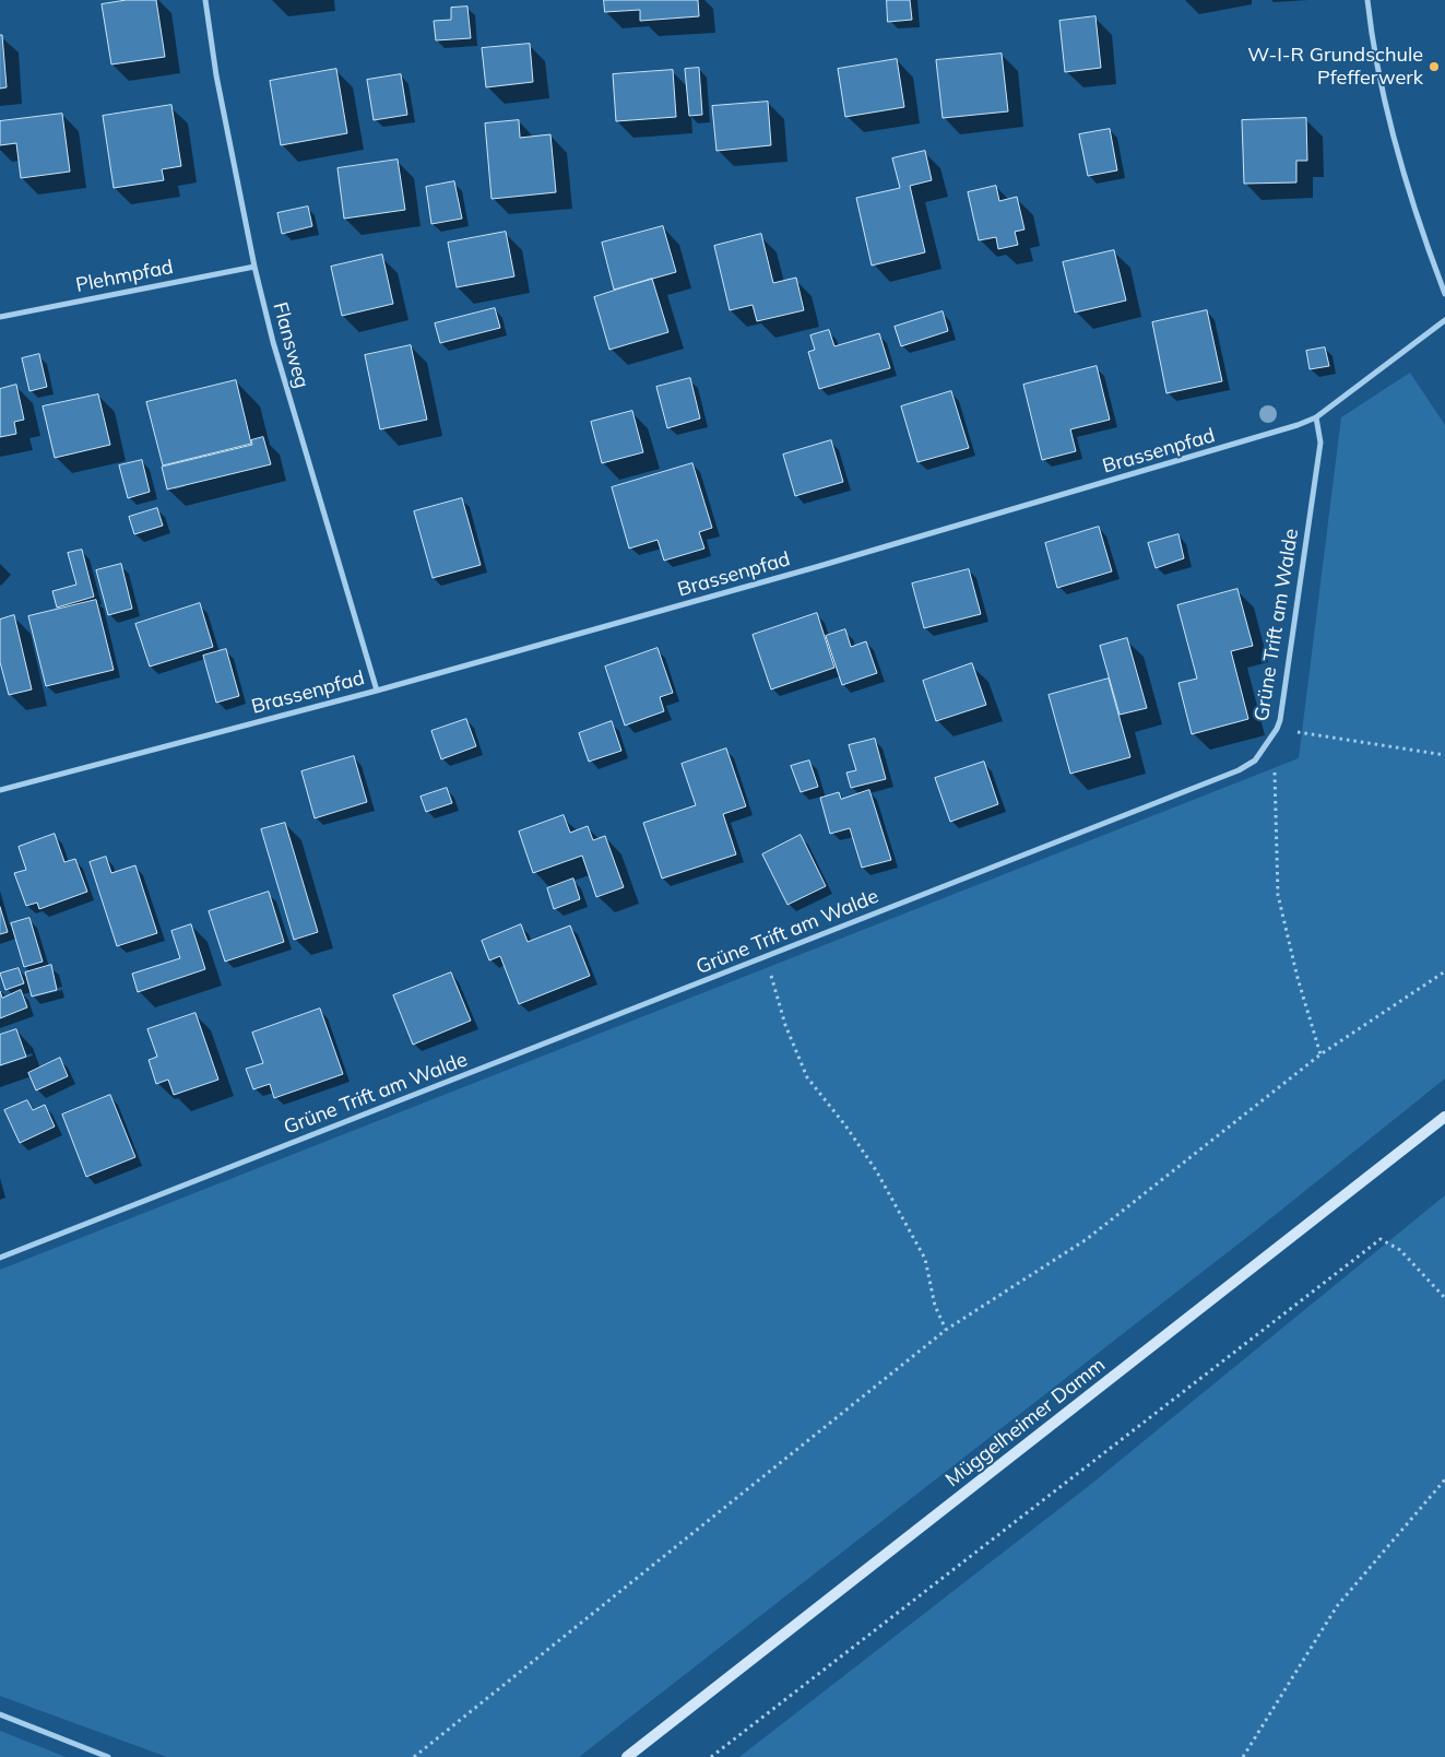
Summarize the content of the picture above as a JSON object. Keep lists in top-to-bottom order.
{
  "streets": {
    "main road": ["Müggelheimer Damm"],
    "street": [
      "Plehmpfad",
      "Flansweg",
      "Brassenpfad",
      "Grüne Trift am Walde"
    ]
  },
  "crossings": [
    ["Plehmpfad", "Flansweg"],
    ["Flansweg", "Brassenpfad"],
    ["Brassenpfad", "Grüne Trift am Walde"]
  ],
  "places": ["W-I-R Grundschule Pfefferwerk"]
}
